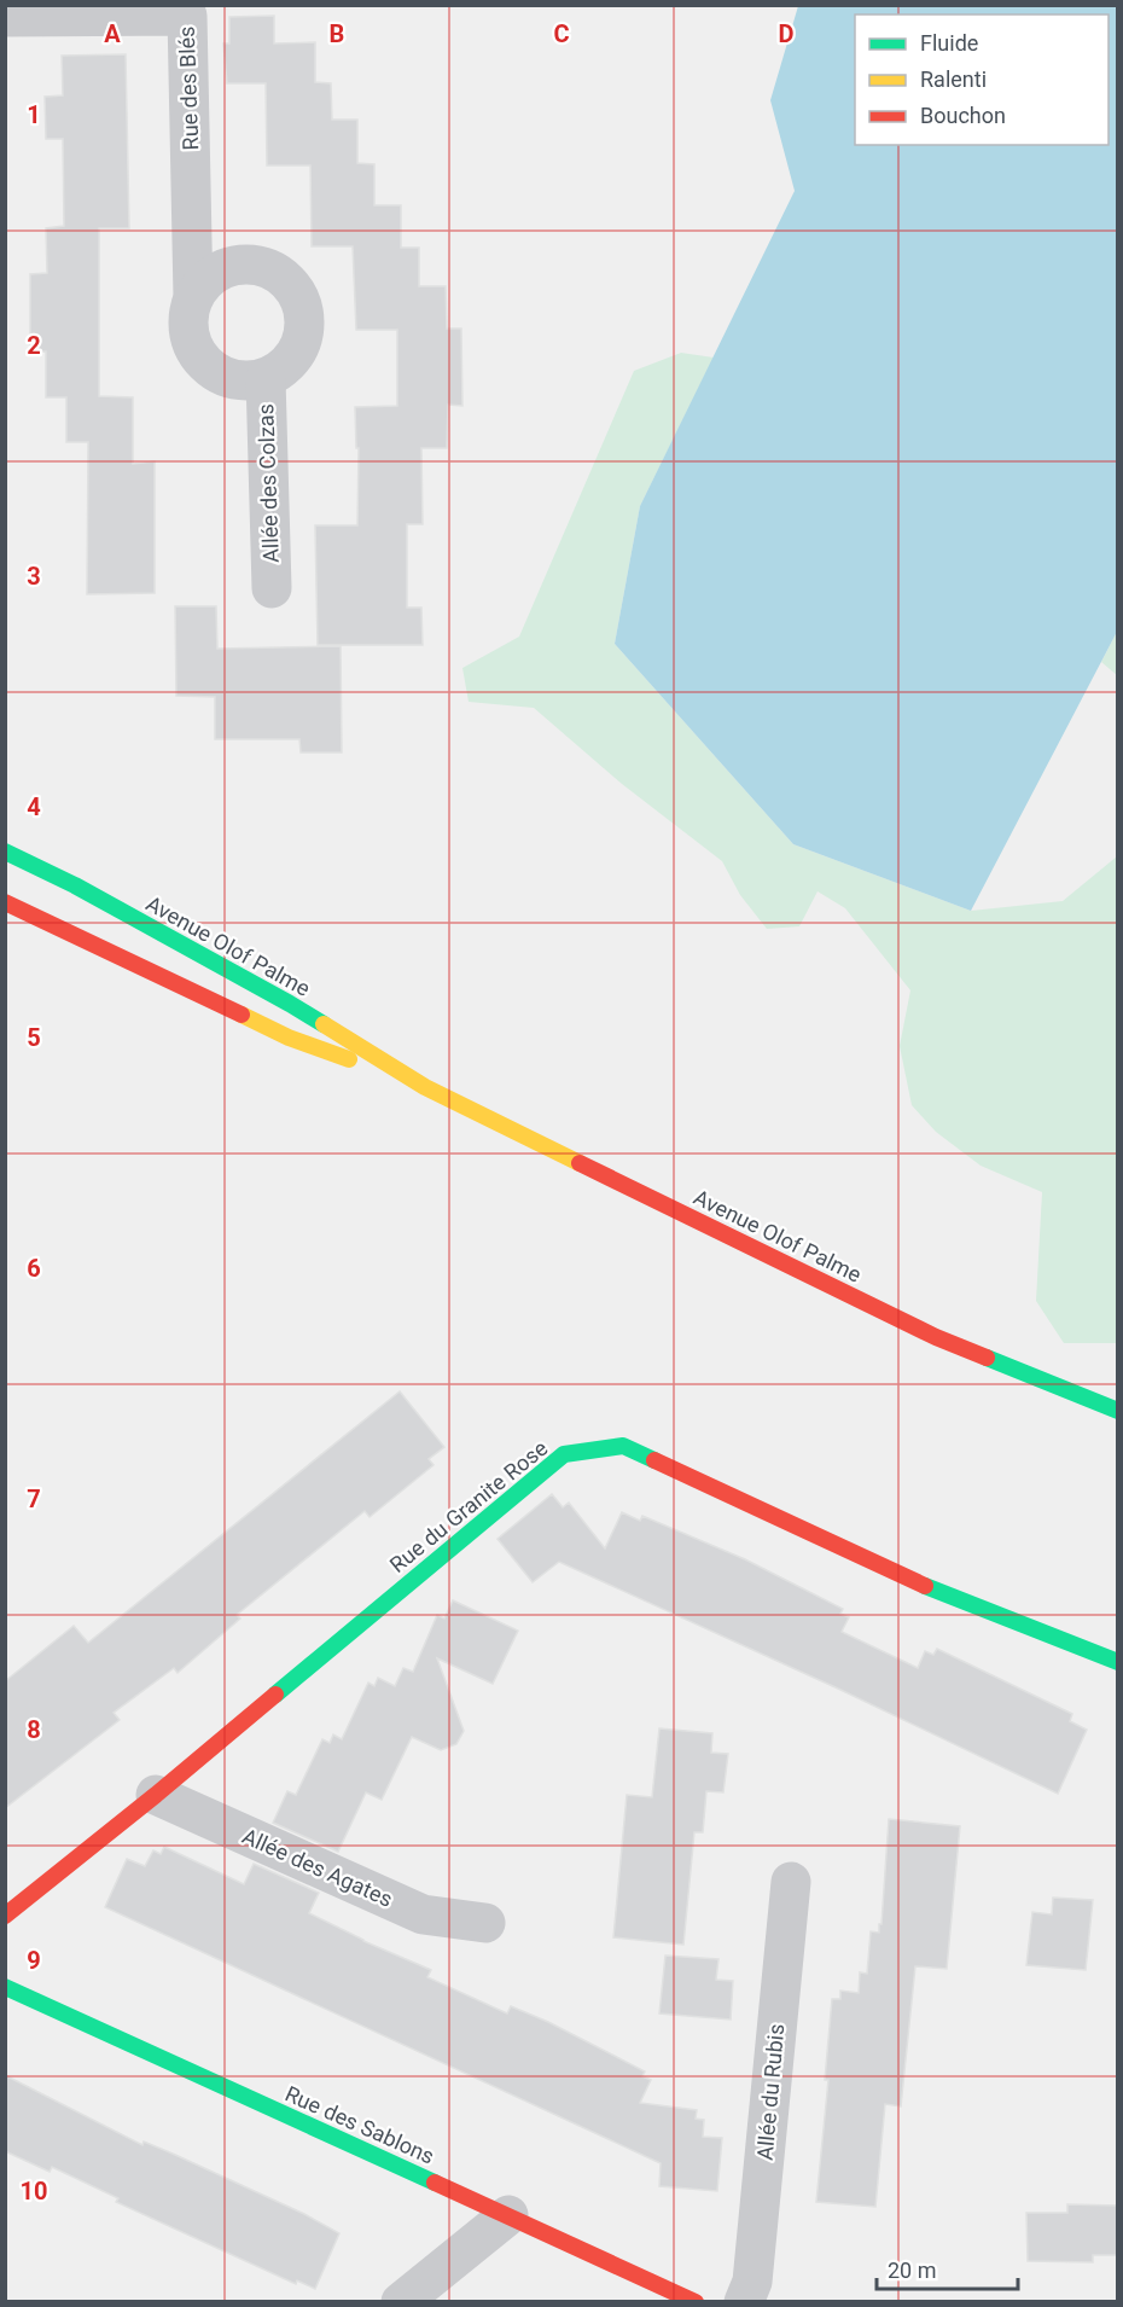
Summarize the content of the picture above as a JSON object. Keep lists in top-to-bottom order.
{
  "streets": {
    "street": [
      "Rue des Blés",
      "Allée des Colzas",
      "Avenue Olof Palme",
      "Rue du Granite Rose",
      "Allée des Agates",
      "Allée du Rubis",
      "Rue des Sablons"
    ]
  },
  "crossings": [
    ["Rue des Blés", "Allée des Colzas"],
    ["Rue du Granite Rose", "Allée des Agates"]
  ],
  "legend": ["Fluide", "Ralenti", "Bouchon"],
  "scale_bar": "20 m",
  "grid": {
    "columns": [
      "A",
      "B",
      "C",
      "D"
    ],
    "rows": [
      "1",
      "2",
      "3",
      "4",
      "5",
      "6",
      "7",
      "8",
      "9",
      "10"
    ]
  }
}
